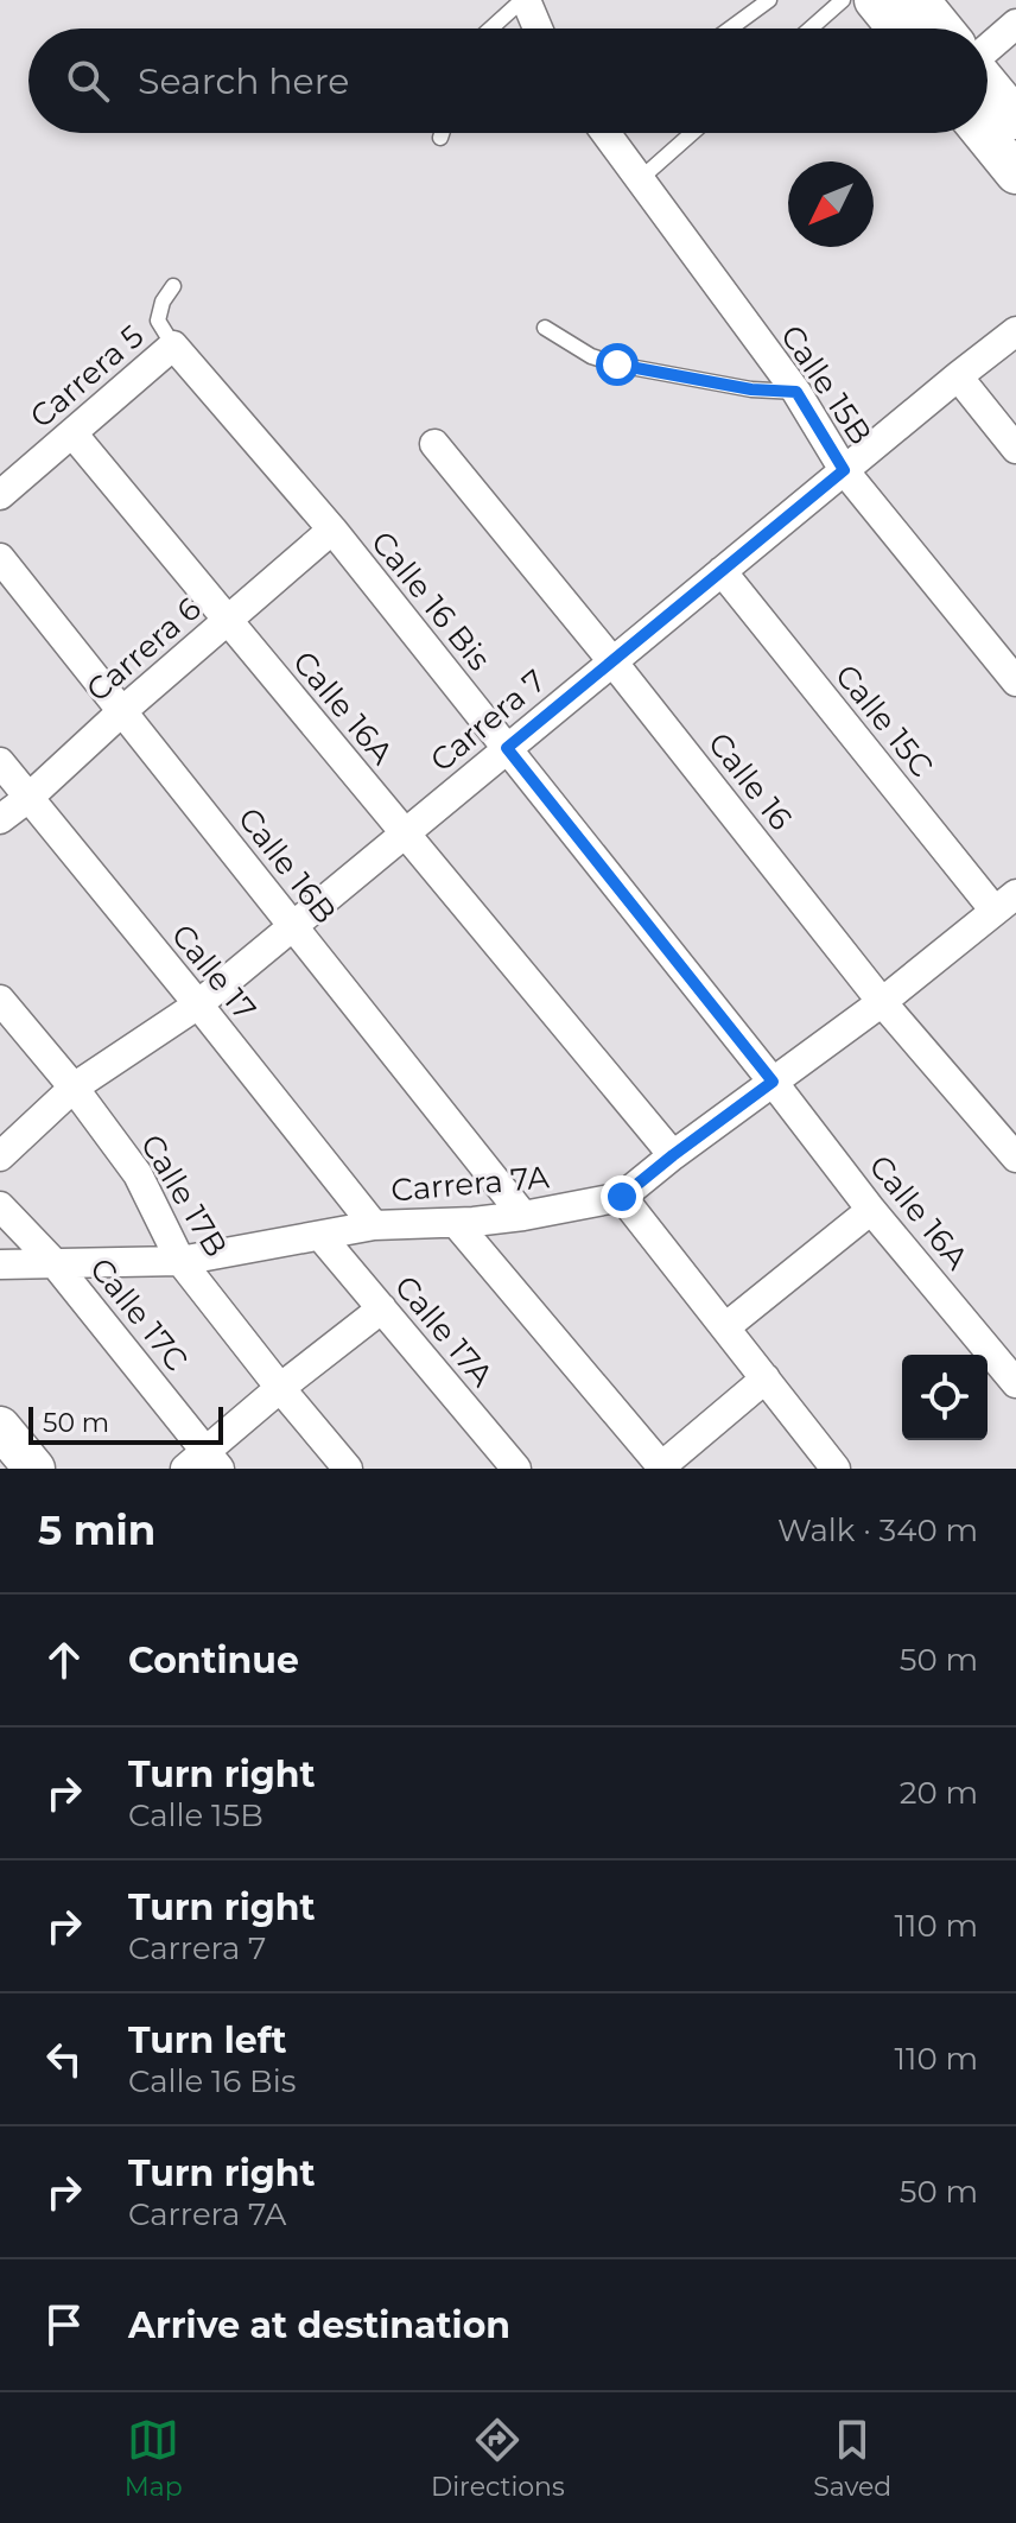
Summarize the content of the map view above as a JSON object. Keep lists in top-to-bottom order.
{
  "streets": {
    "street": [
      "Carrera 5",
      "Calle 15B",
      "Calle 16 Bis",
      "Carrera 6",
      "Calle 16A",
      "Carrera 7",
      "Calle 15C",
      "Calle 16",
      "Calle 16B",
      "Calle 17",
      "Carrera 7A",
      "Calle 17B",
      "Calle 17C",
      "Calle 17A"
    ]
  },
  "crossings": [
    ["Carrera 5", "Calle 16 Bis"],
    ["Carrera 5", "Calle 16A"],
    ["Calle 15B", "Carrera 7"],
    ["Calle 16 Bis", "Carrera 6"],
    ["Calle 16 Bis", "Calle 16A"],
    ["Calle 16 Bis", "Carrera 7"],
    ["Calle 16 Bis", "Carrera 7A"],
    ["Carrera 6", "Calle 16A"],
    ["Carrera 6", "Calle 16B"],
    ["Carrera 6", "Calle 17"],
    ["Calle 16A", "Carrera 7"],
    ["Calle 16A", "Carrera 7A"],
    ["Carrera 7", "Calle 15C"],
    ["Carrera 7", "Calle 16"],
    ["Carrera 7", "Calle 16B"],
    ["Carrera 7", "Calle 17"],
    ["Carrera 7", "Calle 17B"],
    ["Calle 15C", "Carrera 7A"],
    ["Calle 16", "Carrera 7A"],
    ["Calle 16B", "Carrera 7A"],
    ["Calle 17", "Carrera 7A"],
    ["Carrera 7A", "Calle 17B"],
    ["Carrera 7A", "Calle 17C"],
    ["Carrera 7A", "Calle 17A"]
  ],
  "scale_bar": "50 m",
  "north": "bottom left",
  "page": {
    "search": "Search here",
    "scale": "50 m",
    "heading": ["5 min", "Walk · 340 m"],
    "list": [
      ["Continue", "50 m"],
      ["Turn right", "Calle 15B", "20 m"],
      ["Turn right", "Carrera 7", "110 m"],
      ["Turn left", "Calle 16 Bis", "110 m"],
      ["Turn right", "Carrera 7A", "50 m"],
      "Arrive at destination"
    ],
    "nav": ["Map", "Directions", "Saved"]
  }
}
